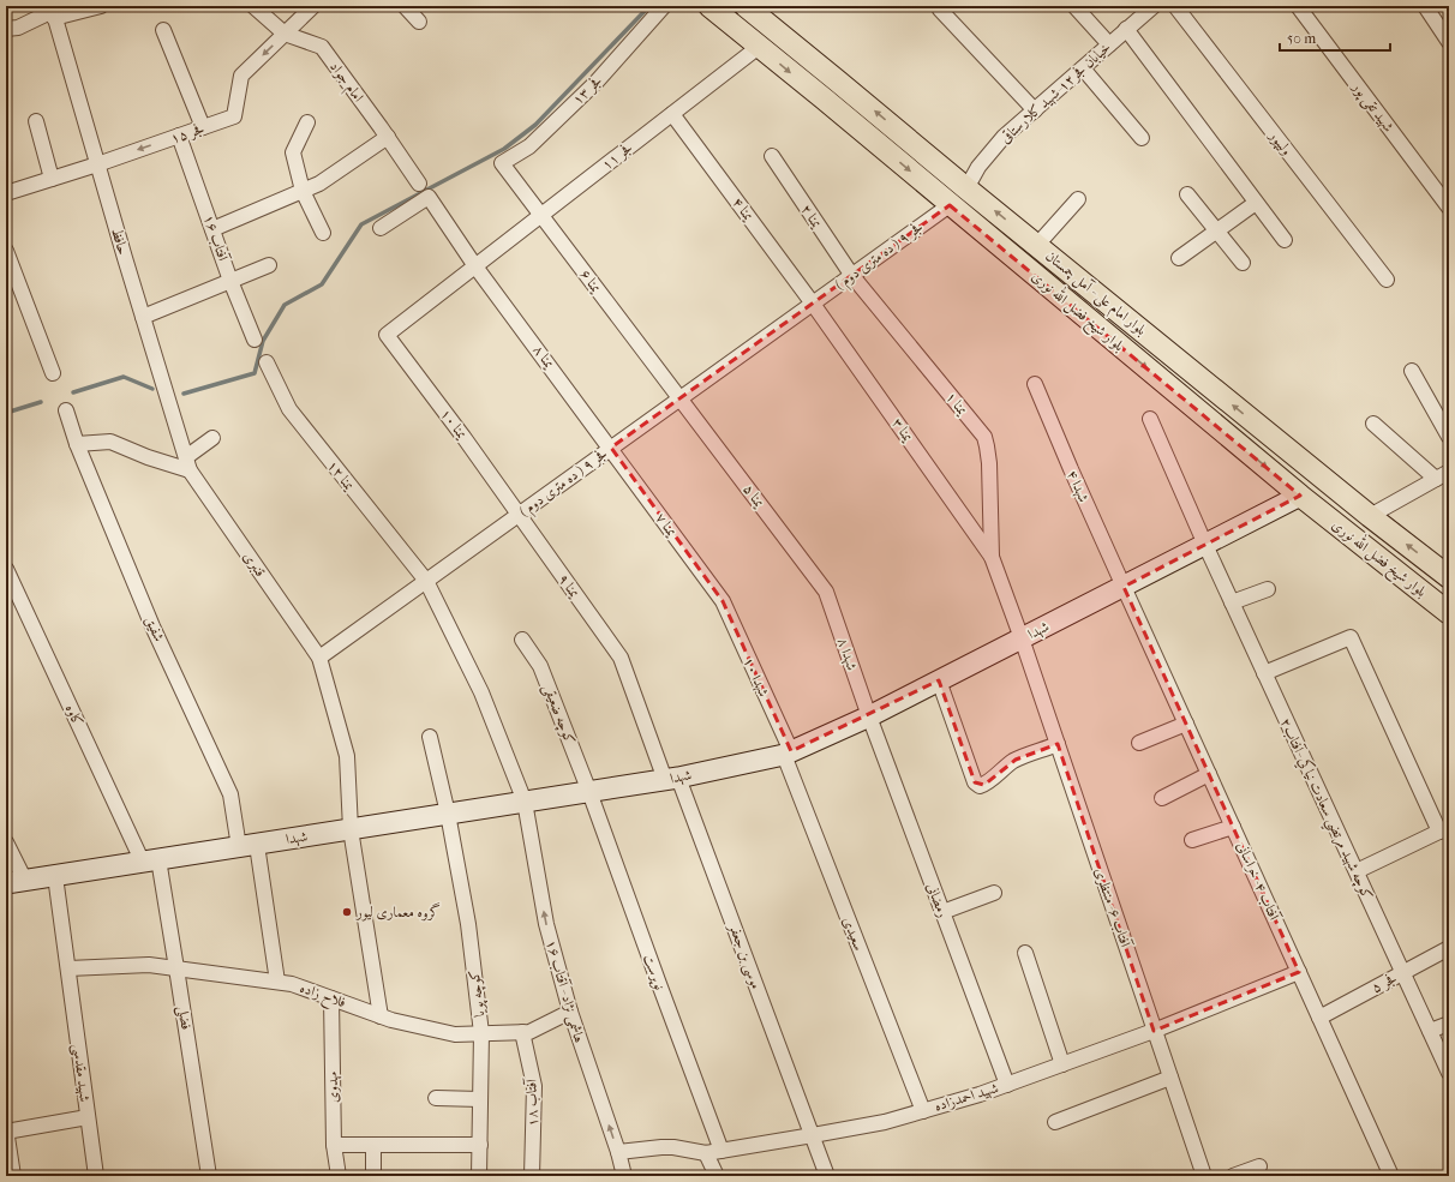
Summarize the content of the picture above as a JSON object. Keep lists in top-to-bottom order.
{
  "streets": {
    "main road": ["بلوار امام علی - آمل چمستان", "بلوار شیخ فضل الله نوری", "شهدا"],
    "street": [
      "امام جواد",
      "فجر ۱۳",
      "خيابان فجر۱۲-شهيد كلارستاقی",
      "شهید تقی پور",
      "فجر ۱۵",
      "ولیپور",
      "فجر ۱۱",
      "یمنا ۴",
      "یمنا ۲",
      "آفتاب ۱۶",
      "حافظ",
      "فجر ۹ ( ده متری دوم )",
      "یمنا ۶",
      "یمنا ۸",
      "یمنا ۱",
      "یمنا ۱۰",
      "یمنا ۳",
      "یمنا ۱۲",
      "شهدا ۴",
      "یمنا ۵",
      "یمنا ۷",
      "قنبری",
      "یمنا ۹",
      "شفیق",
      "شهدا ۸",
      "شهدا ۱۰",
      "کوچه ضعیقی",
      "کاوه",
      "كوچه شهيد مرتضي سعادت نياكي -آفتاب۲",
      "آفتاب ۴- خراسانی",
      "رمضانی",
      "آفتاب ۶- منتظری",
      "سعیدی",
      "موسی بن جعفر",
      "نوپرست",
      "فجر ۵",
      "هاشمی نژاد - آقتاب ۱۶",
      "کوچه پویا",
      "فلاح زاده",
      "فضلی",
      "شهید مقدسی",
      "مهدوی",
      "شهید احمدزاده",
      "آفتاب ۱۸"
    ]
  },
  "crossings": [
    ["امام جواد", "فجر ۱۵"],
    ["فجر ۱۳", "یمنا ۶"],
    ["خيابان فجر۱۲-شهيد كلارستاقی", "بلوار امام علی - آمل چمستان"],
    ["فجر ۱۵", "آفتاب ۱۶"],
    ["فجر ۱۵", "حافظ"],
    ["فجر ۱۱", "یمنا ۴"],
    ["فجر ۱۱", "یمنا ۶"],
    ["فجر ۱۱", "بلوار شیخ فضل الله نوری"],
    ["فجر ۱۱", "یمنا ۸"],
    ["فجر ۱۱", "یمنا ۱۰"],
    ["یمنا ۴", "فجر ۹ ( ده متری دوم )"],
    ["یمنا ۴", "یمنا ۳"],
    ["یمنا ۲", "فجر ۹ ( ده متری دوم )"],
    ["یمنا ۲", "یمنا ۱"],
    ["حافظ", "قنبری"],
    ["فجر ۹ ( ده متری دوم )", "یمنا ۶"],
    ["فجر ۹ ( ده متری دوم )", "بلوار شیخ فضل الله نوری"],
    ["فجر ۹ ( ده متری دوم )", "یمنا ۸"],
    ["فجر ۹ ( ده متری دوم )", "یمنا ۱"],
    ["فجر ۹ ( ده متری دوم )", "یمنا ۱۰"],
    ["فجر ۹ ( ده متری دوم )", "یمنا ۳"],
    ["فجر ۹ ( ده متری دوم )", "یمنا ۱۲"],
    ["فجر ۹ ( ده متری دوم )", "یمنا ۵"],
    ["فجر ۹ ( ده متری دوم )", "یمنا ۷"],
    ["فجر ۹ ( ده متری دوم )", "قنبری"],
    ["فجر ۹ ( ده متری دوم )", "یمنا ۹"],
    ["یمنا ۶", "یمنا ۵"],
    ["بلوار شیخ فضل الله نوری", "شهدا"],
    ["یمنا ۸", "یمنا ۷"],
    ["یمنا ۱", "یمنا ۳"],
    ["یمنا ۱", "آفتاب ۶- منتظری"],
    ["یمنا ۱۰", "یمنا ۹"],
    ["یمنا ۳", "آفتاب ۶- منتظری"],
    ["یمنا ۱۲", "هاشمی نژاد - آقتاب ۱۶"],
    ["شهدا ۴", "شهدا"],
    ["شهدا ۴", "آفتاب ۴- خراسانی"],
    ["یمنا ۵", "شهدا ۸"],
    ["یمنا ۷", "شهدا ۱۰"],
    ["یمنا ۹", "شهدا"],
    ["یمنا ۹", "موسی بن جعفر"],
    ["شفیق", "شهدا"],
    ["شفیق", "فلاح زاده"],
    ["شهدا", "شهدا ۸"],
    ["شهدا", "شهدا ۱۰"],
    ["شهدا", "کوچه ضعیقی"],
    ["شهدا", "کاوه"],
    ["شهدا", "كوچه شهيد مرتضي سعادت نياكي -آفتاب۲"],
    ["شهدا", "آفتاب ۴- خراسانی"],
    ["شهدا", "رمضانی"],
    ["شهدا", "آفتاب ۶- منتظری"],
    ["شهدا", "سعیدی"],
    ["شهدا", "موسی بن جعفر"],
    ["شهدا", "نوپرست"],
    ["شهدا", "هاشمی نژاد - آقتاب ۱۶"],
    ["شهدا", "کوچه پویا"],
    ["شهدا", "فضلی"],
    ["شهدا", "شهید مقدسی"],
    ["شهدا ۸", "رمضانی"],
    ["شهدا ۱۰", "سعیدی"],
    ["کوچه ضعیقی", "نوپرست"],
    ["کاوه", "فضلی"],
    ["كوچه شهيد مرتضي سعادت نياكي -آفتاب۲", "فجر ۵"],
    ["آفتاب ۴- خراسانی", "فجر ۵"],
    ["آفتاب ۴- خراسانی", "شهید احمدزاده"],
    ["رمضانی", "شهید احمدزاده"],
    ["آفتاب ۶- منتظری", "شهید احمدزاده"],
    ["سعیدی", "شهید احمدزاده"],
    ["موسی بن جعفر", "شهید احمدزاده"],
    ["نوپرست", "شهید احمدزاده"],
    ["هاشمی نژاد - آقتاب ۱۶", "فلاح زاده"],
    ["هاشمی نژاد - آقتاب ۱۶", "شهید احمدزاده"],
    ["کوچه پویا", "فلاح زاده"],
    ["فلاح زاده", "فضلی"],
    ["فلاح زاده", "شهید مقدسی"],
    ["فلاح زاده", "مهدوی"],
    ["فلاح زاده", "آفتاب ۱۸"]
  ],
  "one_way": ["بلوار امام علی - آمل چمستان", "بلوار شیخ فضل الله نوری", "هاشمی نژاد - آقتاب ۱۶"],
  "places": ["گروه معماری لیور"],
  "scale_bar": "50 m"
}
